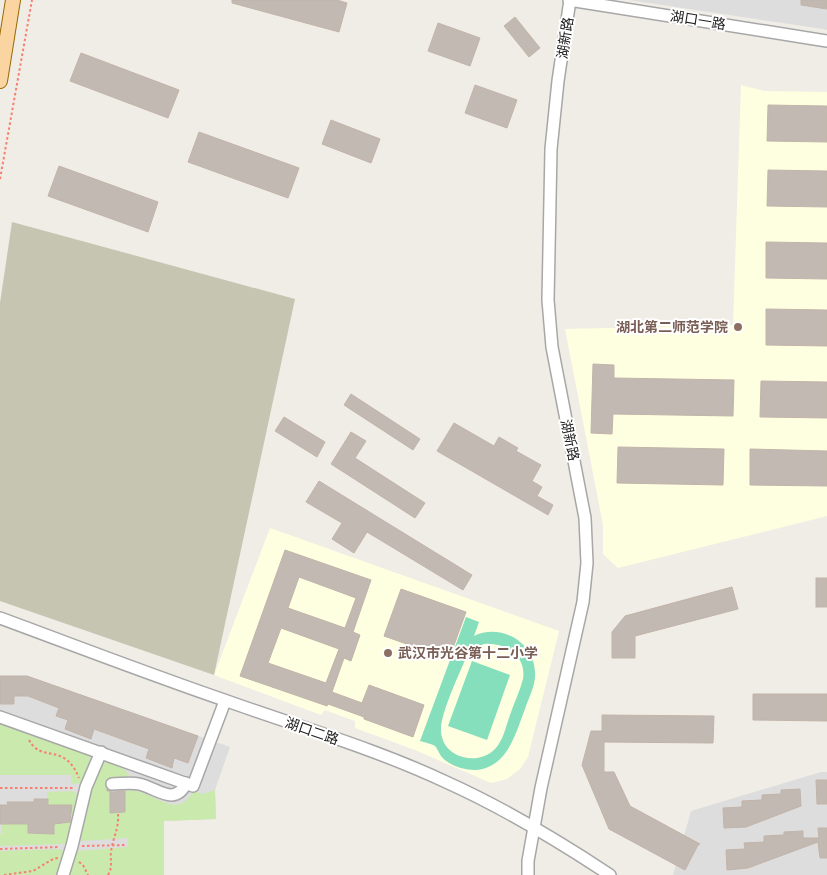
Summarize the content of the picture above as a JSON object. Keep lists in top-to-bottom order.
{
  "streets": {
    "street": ["湖口一路", "湖新路", "湖口二路"]
  },
  "crossings": [
    ["湖口一路", "湖新路"],
    ["湖新路", "湖口二路"]
  ],
  "places": ["湖北第二师范学院", "武汉市光谷第十二小学"]
}
